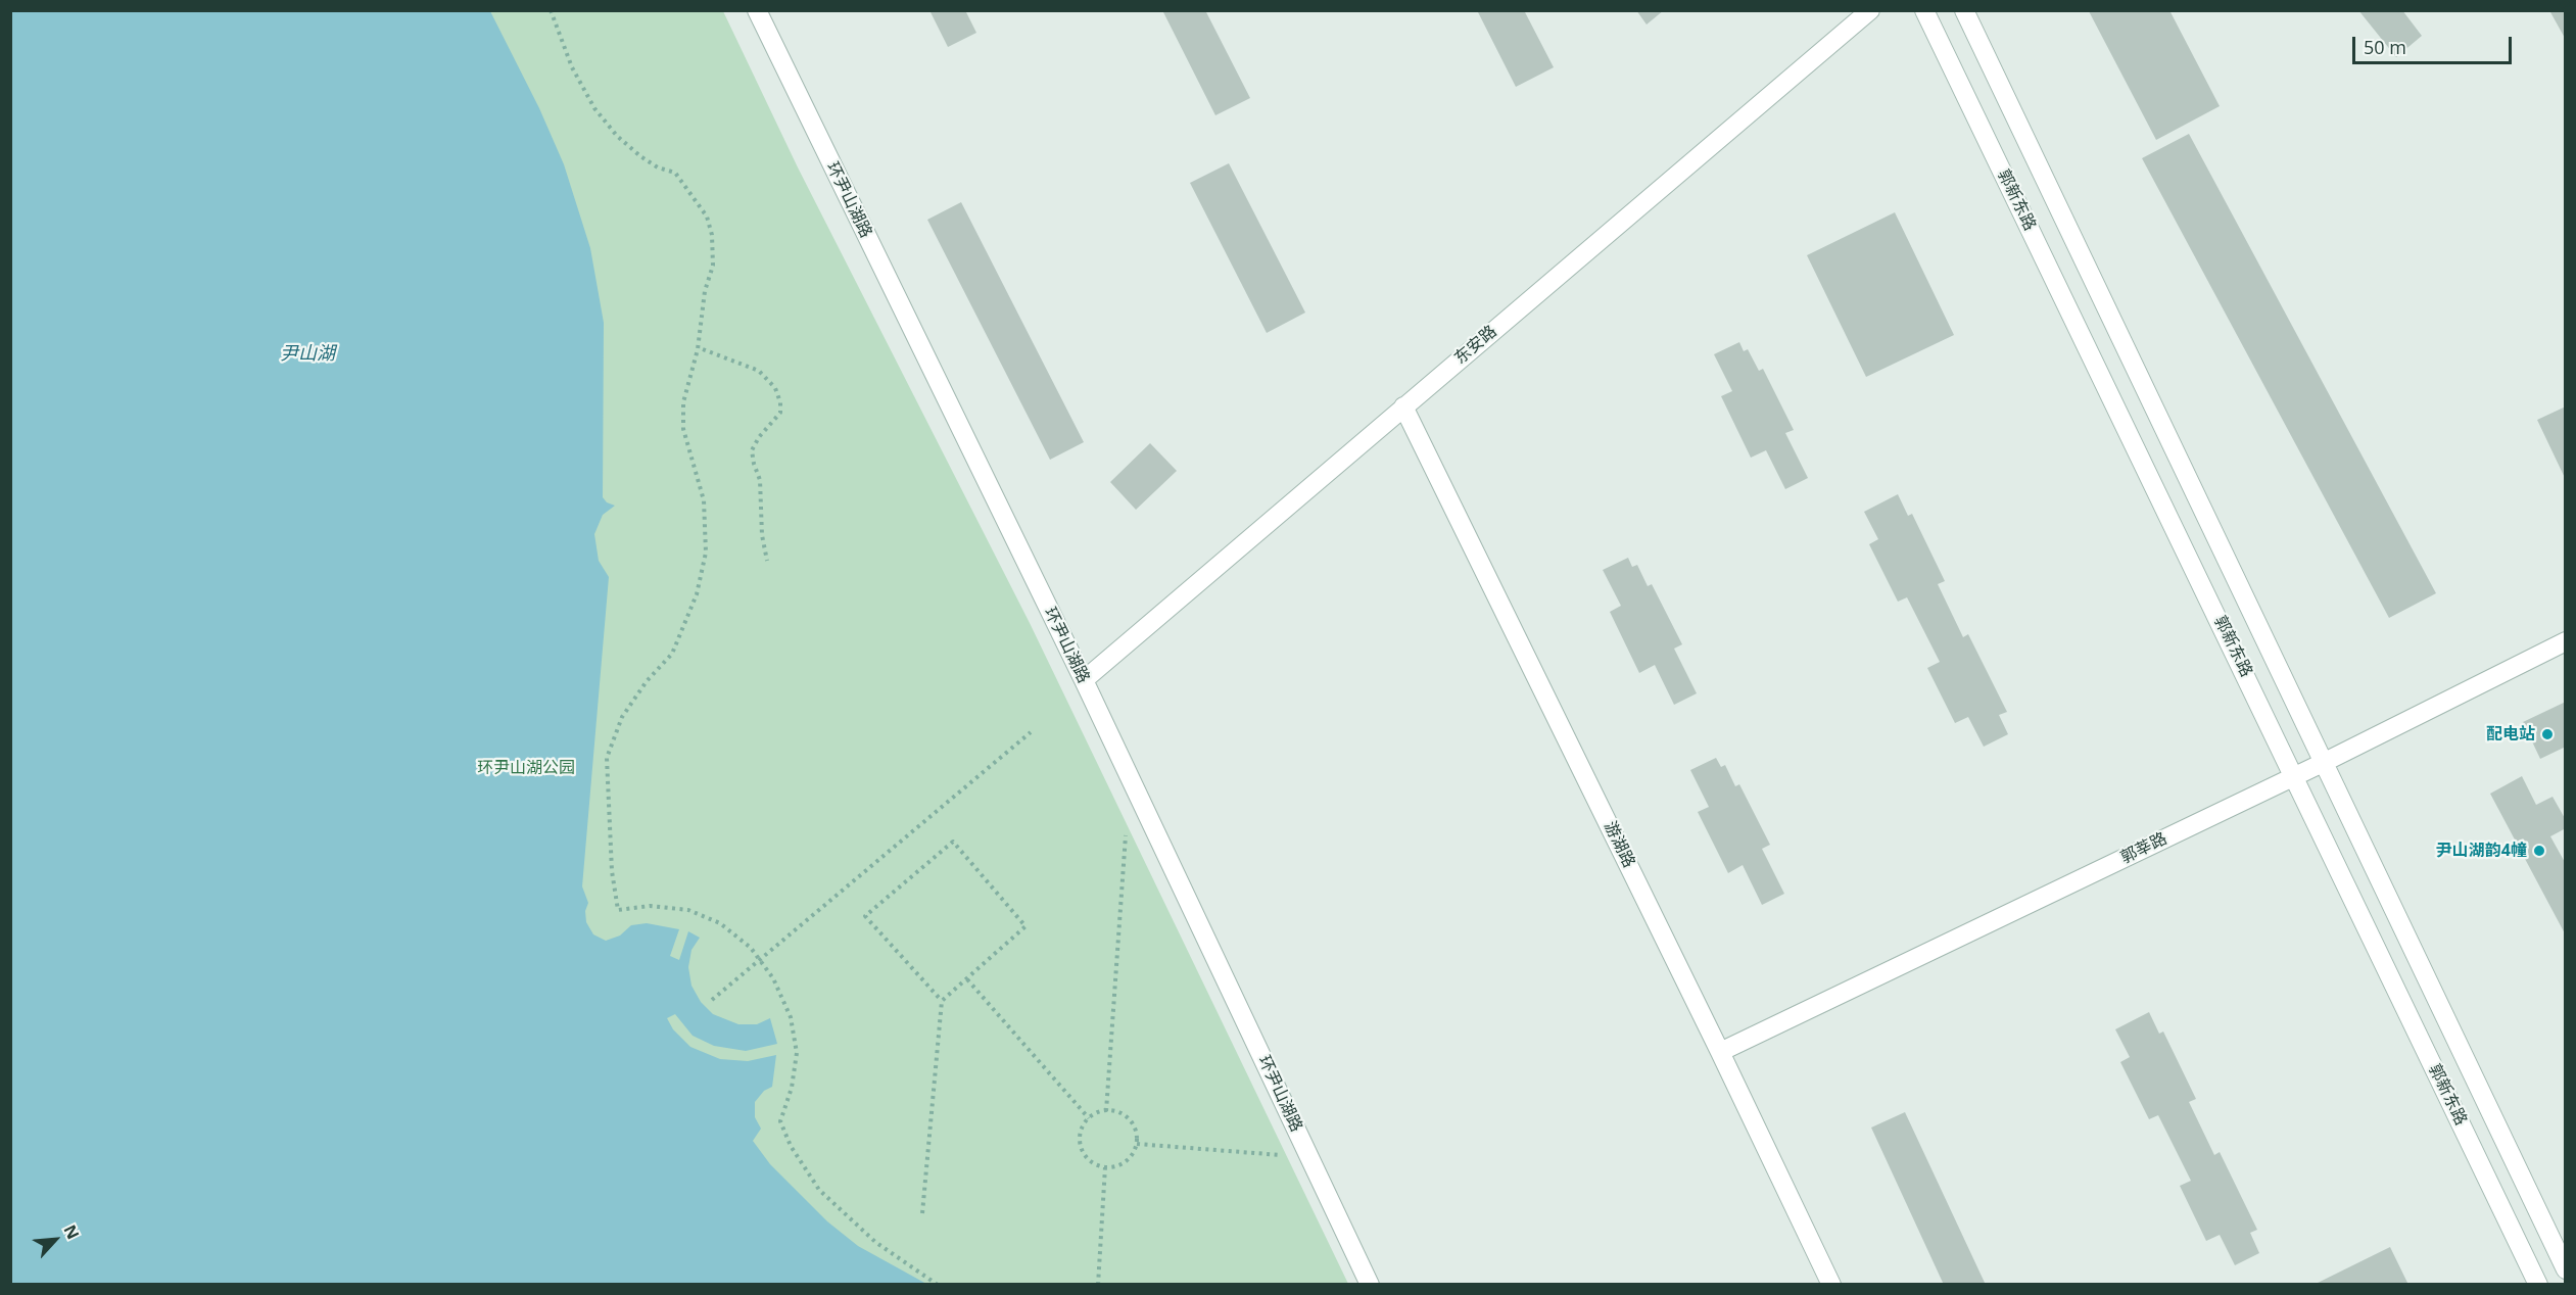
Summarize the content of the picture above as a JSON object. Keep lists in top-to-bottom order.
{
  "streets": {
    "street": [
      "环尹山湖路",
      "郭新东路",
      "东安路",
      "游湖路",
      "郭莘路"
    ]
  },
  "crossings": [
    ["环尹山湖路", "东安路"],
    ["郭新东路", "郭莘路"],
    ["东安路", "游湖路"],
    ["游湖路", "郭莘路"]
  ],
  "water": ["尹山湖"],
  "parks": ["环尹山湖公园"],
  "places": ["配电站", "尹山湖韵4幢"],
  "scale_bar": "50 m",
  "north": "top right"
}
